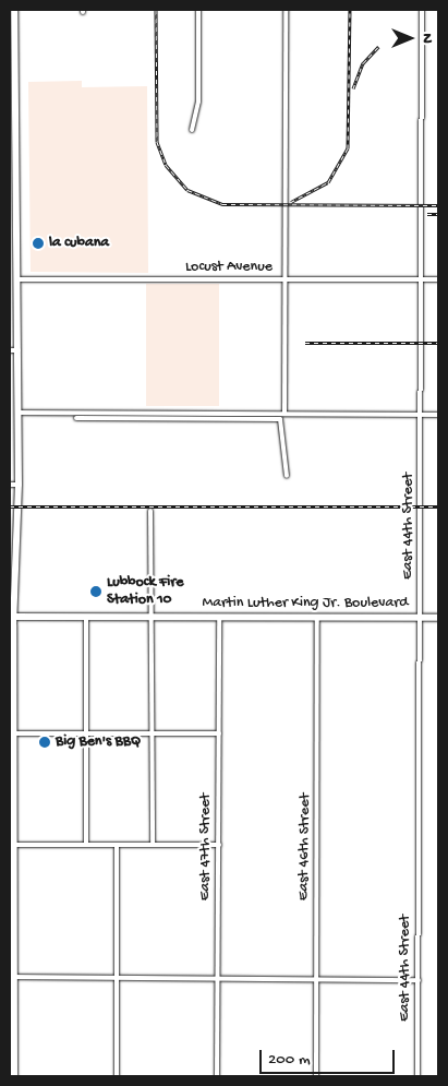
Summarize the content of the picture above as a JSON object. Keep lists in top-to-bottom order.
{
  "streets": {
    "main road": ["Martin Luther King Jr. Boulevard"],
    "street": [
      "Locust Avenue",
      "East 44th Street",
      "East 47th Street",
      "East 46th Street"
    ]
  },
  "crossings": [
    ["Locust Avenue", "East 44th Street"],
    ["East 44th Street", "Martin Luther King Jr. Boulevard"],
    ["Martin Luther King Jr. Boulevard", "East 47th Street"],
    ["Martin Luther King Jr. Boulevard", "East 46th Street"]
  ],
  "places": ["la cubana", "Lubbock Fire Station 10", "Big Ben's BBQ"],
  "scale_bar": "200 m",
  "north": "right"
}
